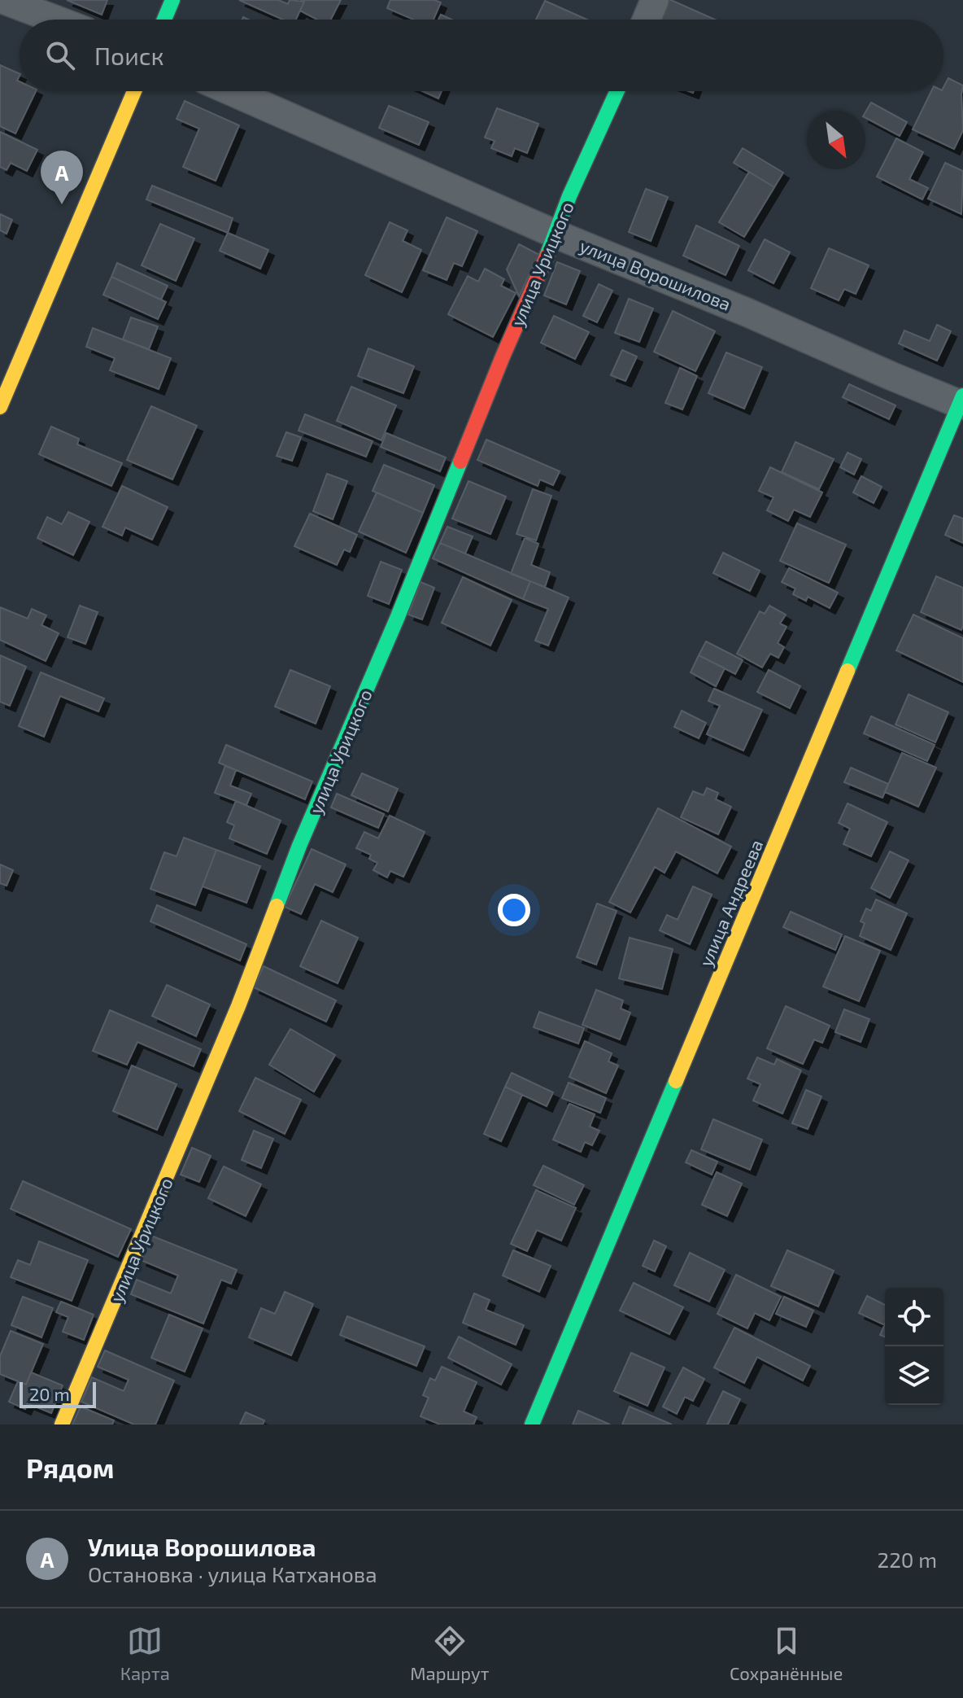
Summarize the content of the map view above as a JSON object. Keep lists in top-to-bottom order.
{
  "streets": {
    "street": ["улица Урицкого", "улица Ворошилова", "улица Андреева"]
  },
  "crossings": [
    ["улица Урицкого", "улица Ворошилова"],
    ["улица Ворошилова", "улица Андреева"]
  ],
  "scale_bar": "20 m",
  "north": "bottom right",
  "page": {
    "search": "Поиск",
    "pins": "A",
    "scale": "20 m",
    "heading": "Рядом",
    "list": [
      {
        "mark": "A",
        "name": "Улица Ворошилова",
        "note": "Остановка · улица Катханова",
        "value": "220 m"
      }
    ],
    "nav": ["Карта", "Маршрут", "Сохранённые"]
  }
}
